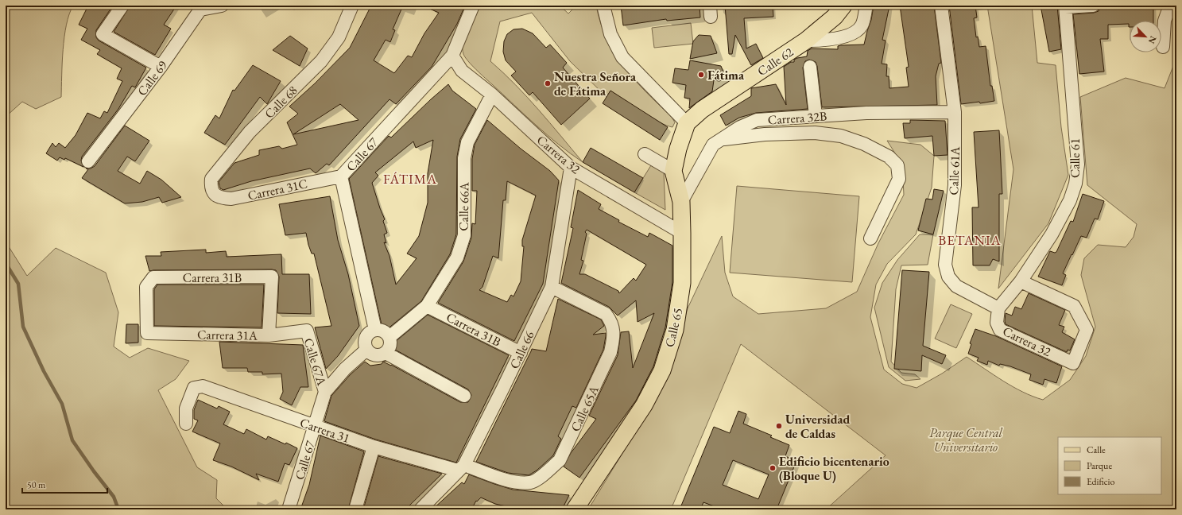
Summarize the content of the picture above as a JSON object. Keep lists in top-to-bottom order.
{
  "streets": {
    "main road": ["Calle 62", "Calle 65"],
    "street": [
      "Calle 69",
      "Calle 68",
      "Carrera 32B",
      "Calle 67",
      "Carrera 32",
      "Calle 61",
      "Calle 61A",
      "Carrera 31C",
      "Calle 66A",
      "Carrera 31B",
      "Carrera 31A",
      "Calle 66",
      "Calle 67A",
      "Calle 65A",
      "Carrera 31"
    ]
  },
  "crossings": [
    ["Calle 62", "Carrera 32B"],
    ["Calle 62", "Calle 65"],
    ["Calle 68", "Carrera 31C"],
    ["Carrera 32B", "Calle 61A"],
    ["Carrera 32B", "Calle 65"],
    ["Calle 67", "Carrera 32"],
    ["Calle 67", "Carrera 31C"],
    ["Calle 67", "Calle 66A"],
    ["Calle 67", "Calle 67A"],
    ["Calle 67", "Carrera 31"],
    ["Carrera 32", "Calle 61"],
    ["Carrera 32", "Calle 61A"],
    ["Carrera 32", "Calle 66A"],
    ["Carrera 32", "Calle 65"],
    ["Carrera 32", "Calle 66"],
    ["Calle 61", "Calle 61A"],
    ["Calle 66A", "Carrera 31B"],
    ["Carrera 31B", "Carrera 31A"],
    ["Carrera 31B", "Calle 66"],
    ["Carrera 31A", "Calle 67A"],
    ["Calle 66", "Calle 65A"],
    ["Calle 66", "Carrera 31"],
    ["Calle 65A", "Carrera 31"]
  ],
  "districts": ["FÁTIMA", "BETANIA"],
  "parks": ["Parque Central Universitario"],
  "places": [
    "Fátima",
    "Nuestra Señora de Fátima",
    "Universidad de Caldas",
    "Edificio bicentenario (Bloque U)"
  ],
  "legend": ["Calle", "Parque", "Edificio"],
  "scale_bar": "50 m",
  "north": "bottom right"
}
